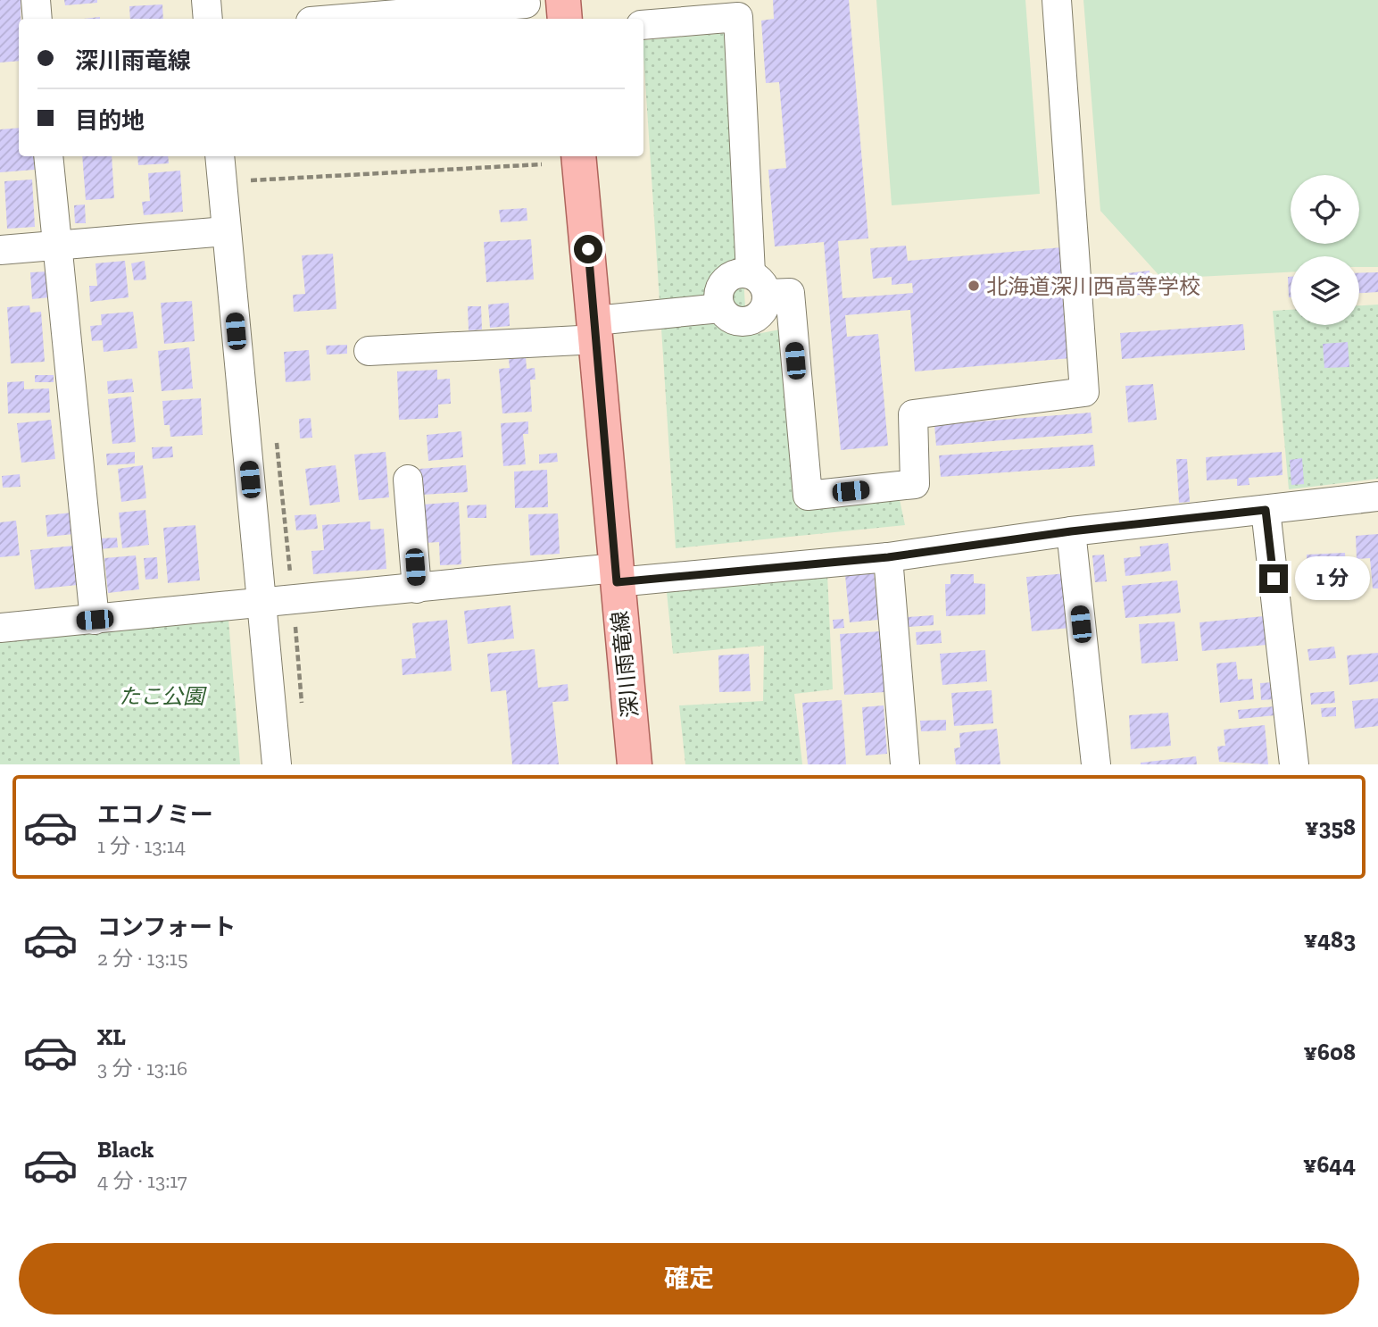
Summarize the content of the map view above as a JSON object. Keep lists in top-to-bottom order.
{
  "streets": {
    "main road": ["深川雨竜線"]
  },
  "parks": ["たこ公園"],
  "places": ["北海道深川西高等学校"],
  "page": {
    "banner": ["深川雨竜線", "目的地"],
    "bubble": "1 分",
    "list": [
      {
        "name": "エコノミー",
        "note": "1 分 · 13:14",
        "value": "¥358"
      },
      {
        "name": "コンフォート",
        "note": "2 分 · 13:15",
        "value": "¥483"
      },
      {
        "name": "XL",
        "note": "3 分 · 13:16",
        "value": "¥608"
      },
      {
        "name": "Black",
        "note": "4 分 · 13:17",
        "value": "¥644"
      }
    ],
    "buttons": "確定"
  }
}
